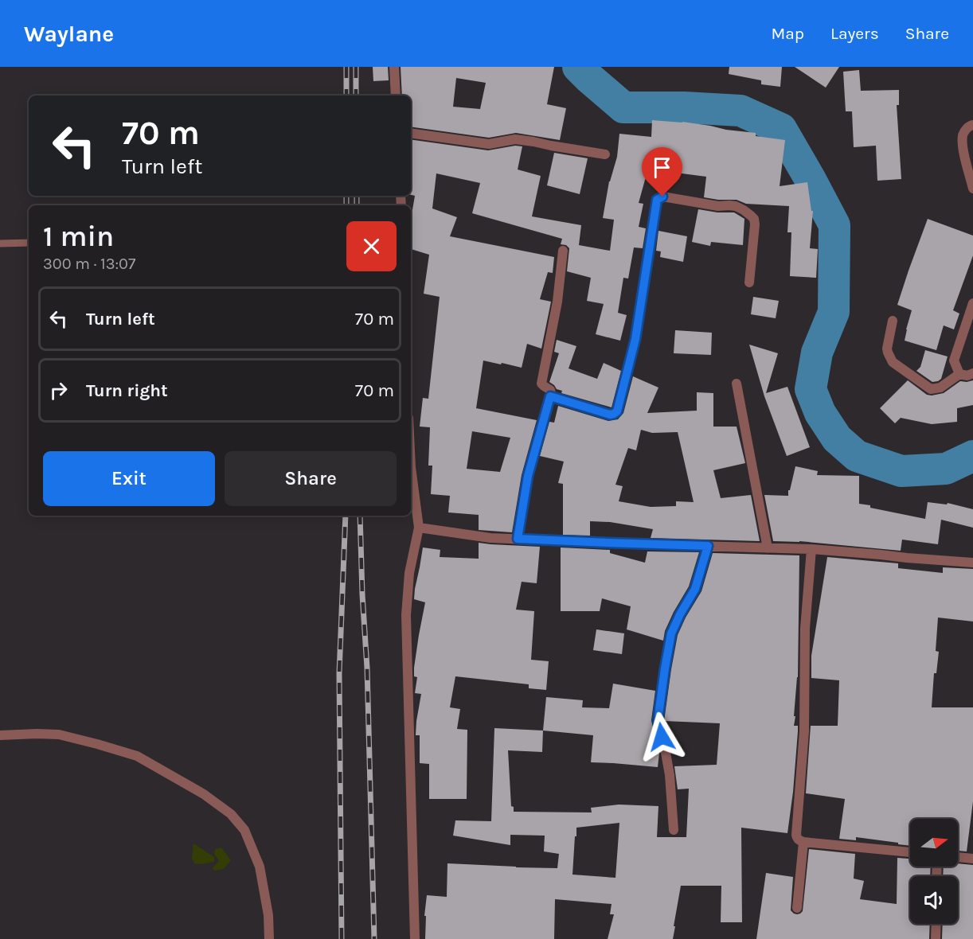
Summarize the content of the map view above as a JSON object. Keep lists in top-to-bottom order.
{
  "north": "right",
  "page": {
    "header": "Waylane",
    "nav": ["Map", "Layers", "Share"],
    "turn": ["70 m", "Turn left"],
    "heading": ["1 min", "300 m · 13:07"],
    "list": [
      {
        "name": "Turn left",
        "value": "70 m"
      },
      {
        "name": "Turn right",
        "value": "70 m"
      }
    ],
    "buttons": ["Exit", "Share"]
  }
}
